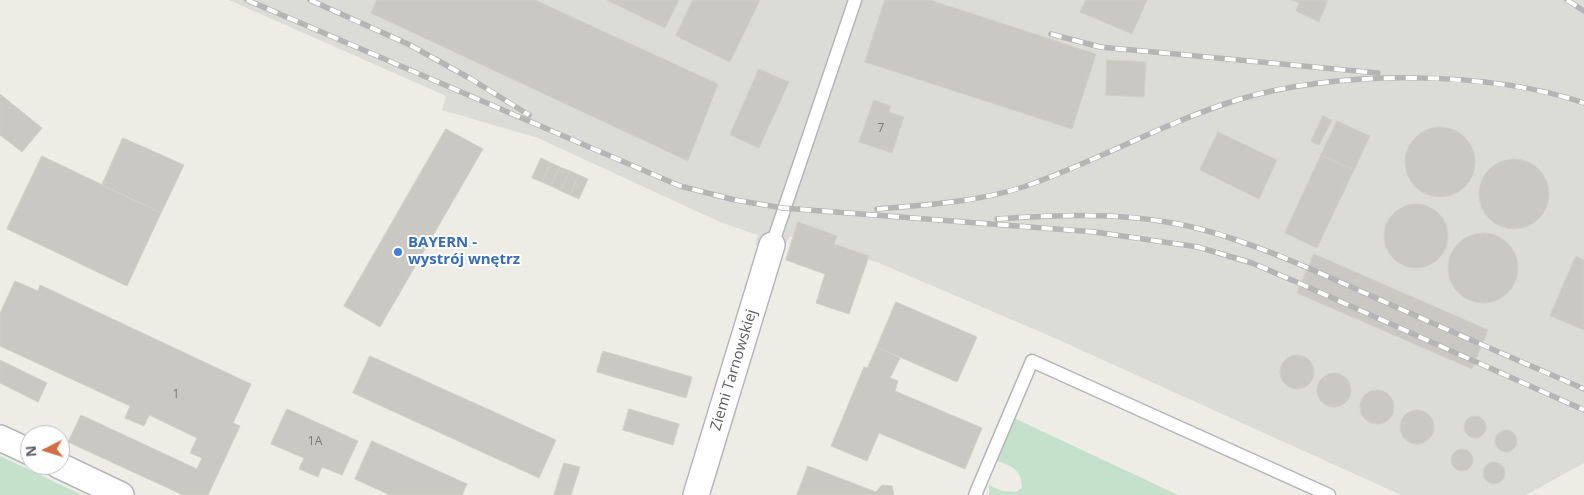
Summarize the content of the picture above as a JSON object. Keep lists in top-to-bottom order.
{
  "streets": {
    "street": ["Ziemi Tarnowskiej"]
  },
  "places": ["BAYERN - wystrój wnętrz"],
  "house_numbers": ["7", "1", "1A"],
  "north": "left"
}
